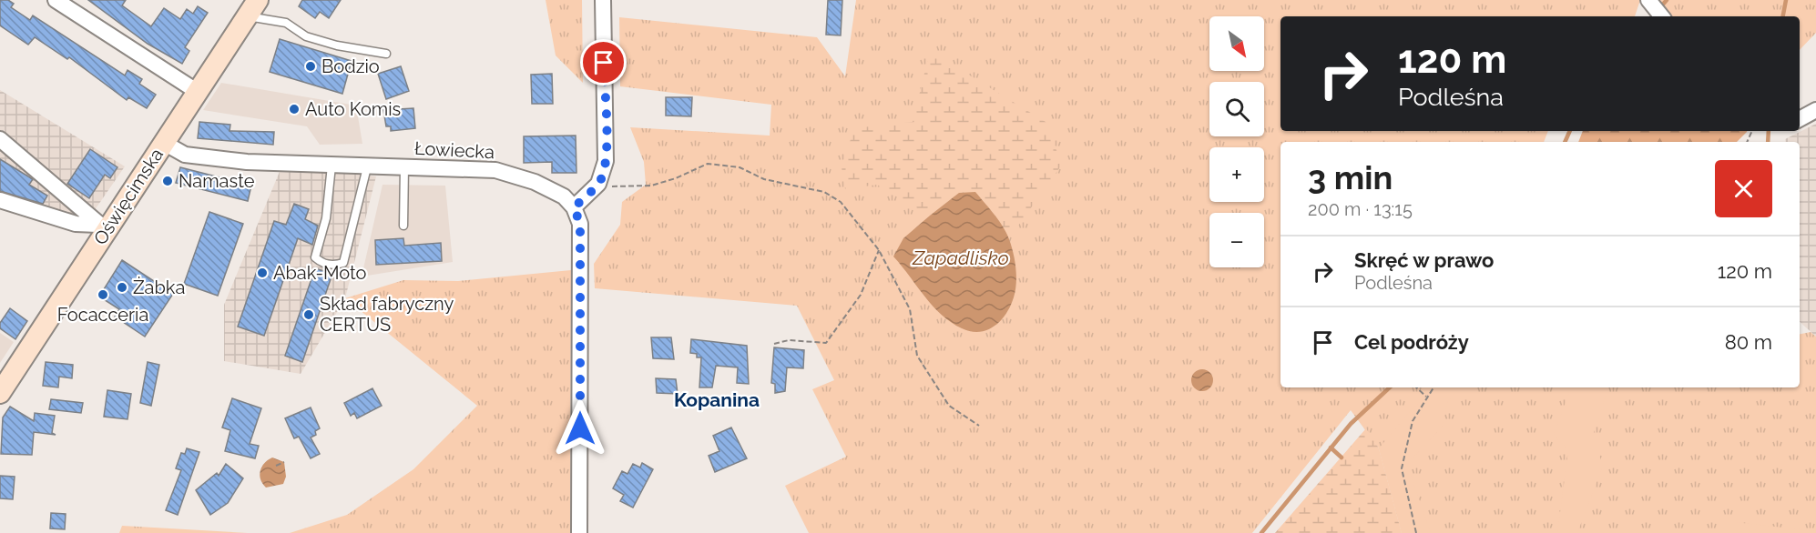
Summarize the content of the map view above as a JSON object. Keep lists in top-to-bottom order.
{
  "streets": {
    "street": ["Łowiecka", "Oświęcimska"]
  },
  "crossings": [
    ["Łowiecka", "Oświęcimska"]
  ],
  "districts": ["Kopanina"],
  "water": ["Zapadlisko"],
  "places": [
    "Bodzio",
    "Auto Komis",
    "Namaste",
    "Abak-Moto",
    "Żabka",
    "Focacceria",
    "Skład fabryczny CERTUS"
  ],
  "north": "bottom right",
  "page": {
    "map_buttons": ["+", "−"],
    "turn": ["120 m", "Podleśna"],
    "heading": ["3 min", "200 m · 13:15"],
    "list": [
      {
        "name": "Skręć w prawo",
        "note": "Podleśna",
        "value": "120 m"
      },
      {
        "name": "Cel podróży",
        "value": "80 m"
      }
    ]
  }
}
